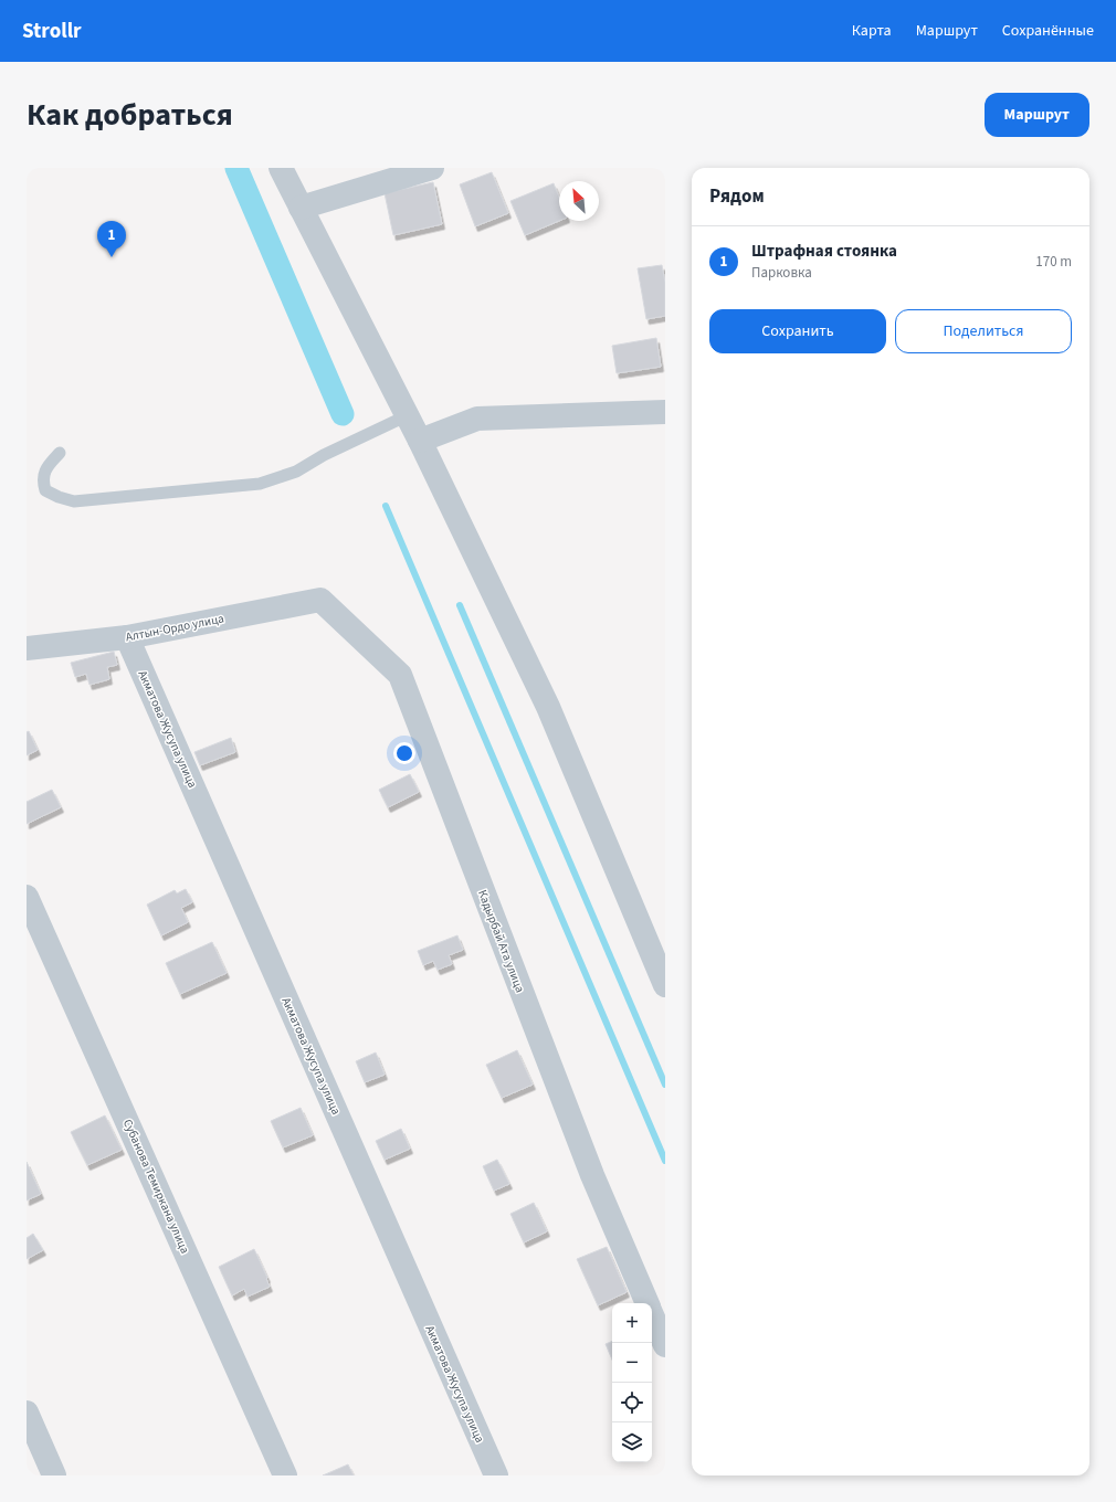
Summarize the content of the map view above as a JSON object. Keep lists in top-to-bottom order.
{
  "streets": {
    "street": [
      "Алтын-Ордо улица",
      "Акматова Жусупа улица",
      "Кадырбай Ата улица",
      "Субанова Темиркана улица"
    ]
  },
  "crossings": [
    ["Алтын-Ордо улица", "Акматова Жусупа улица"],
    ["Алтын-Ордо улица", "Кадырбай Ата улица"]
  ],
  "north": "top left",
  "page": {
    "header": "Strollr",
    "nav": ["Карта", "Маршрут", "Сохранённые"],
    "title": "Как добраться",
    "buttons": [
      "Маршрут",
      ["Сохранить", "Поделиться"]
    ],
    "heading": "Рядом",
    "pins": "1",
    "list": [
      {
        "mark": "1",
        "name": "Штрафная стоянка",
        "note": "Парковка",
        "value": "170 m"
      }
    ],
    "map_buttons": ["+", "−"]
  }
}
